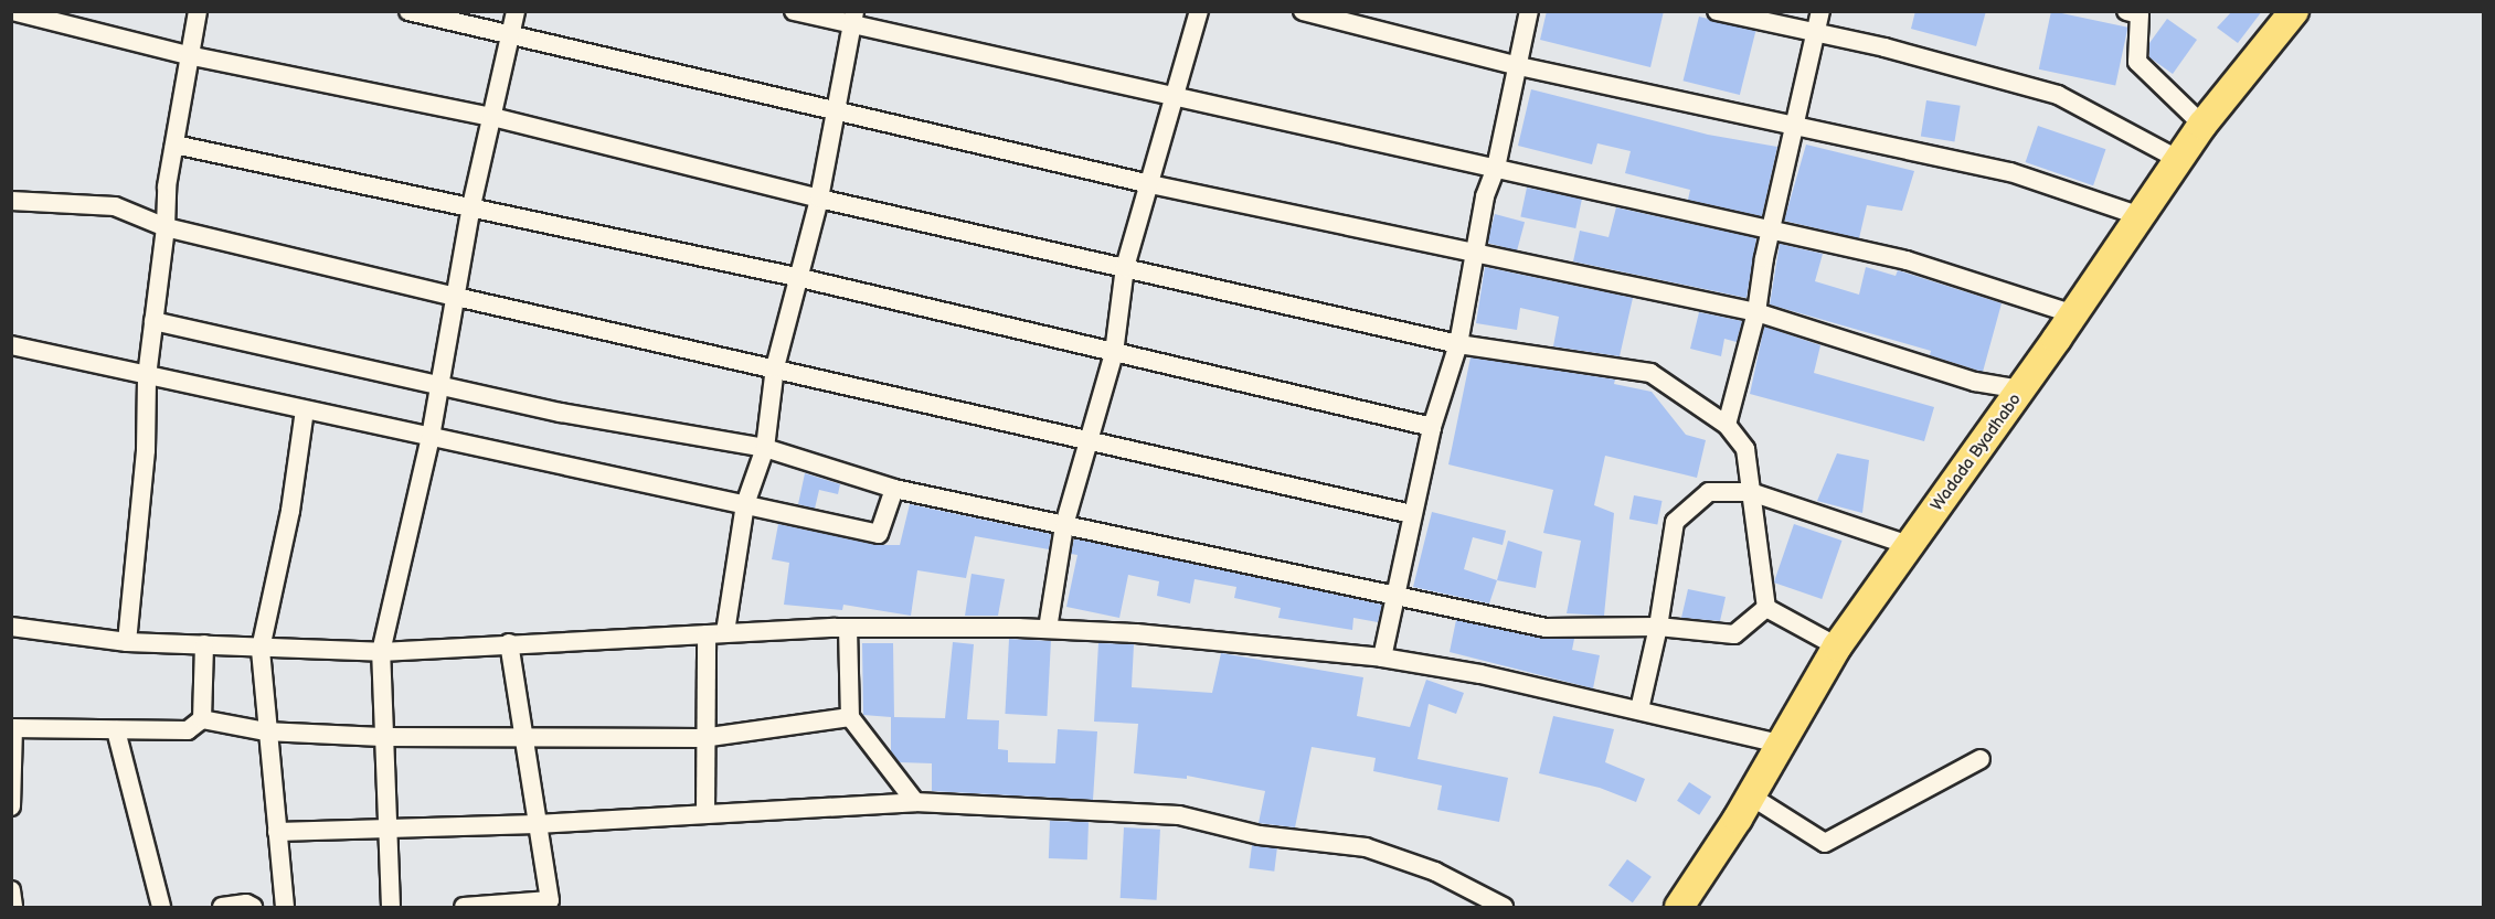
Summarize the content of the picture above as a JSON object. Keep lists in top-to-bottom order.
{
  "streets": {
    "main road": ["Wadada Byadhabo"]
  }
}
